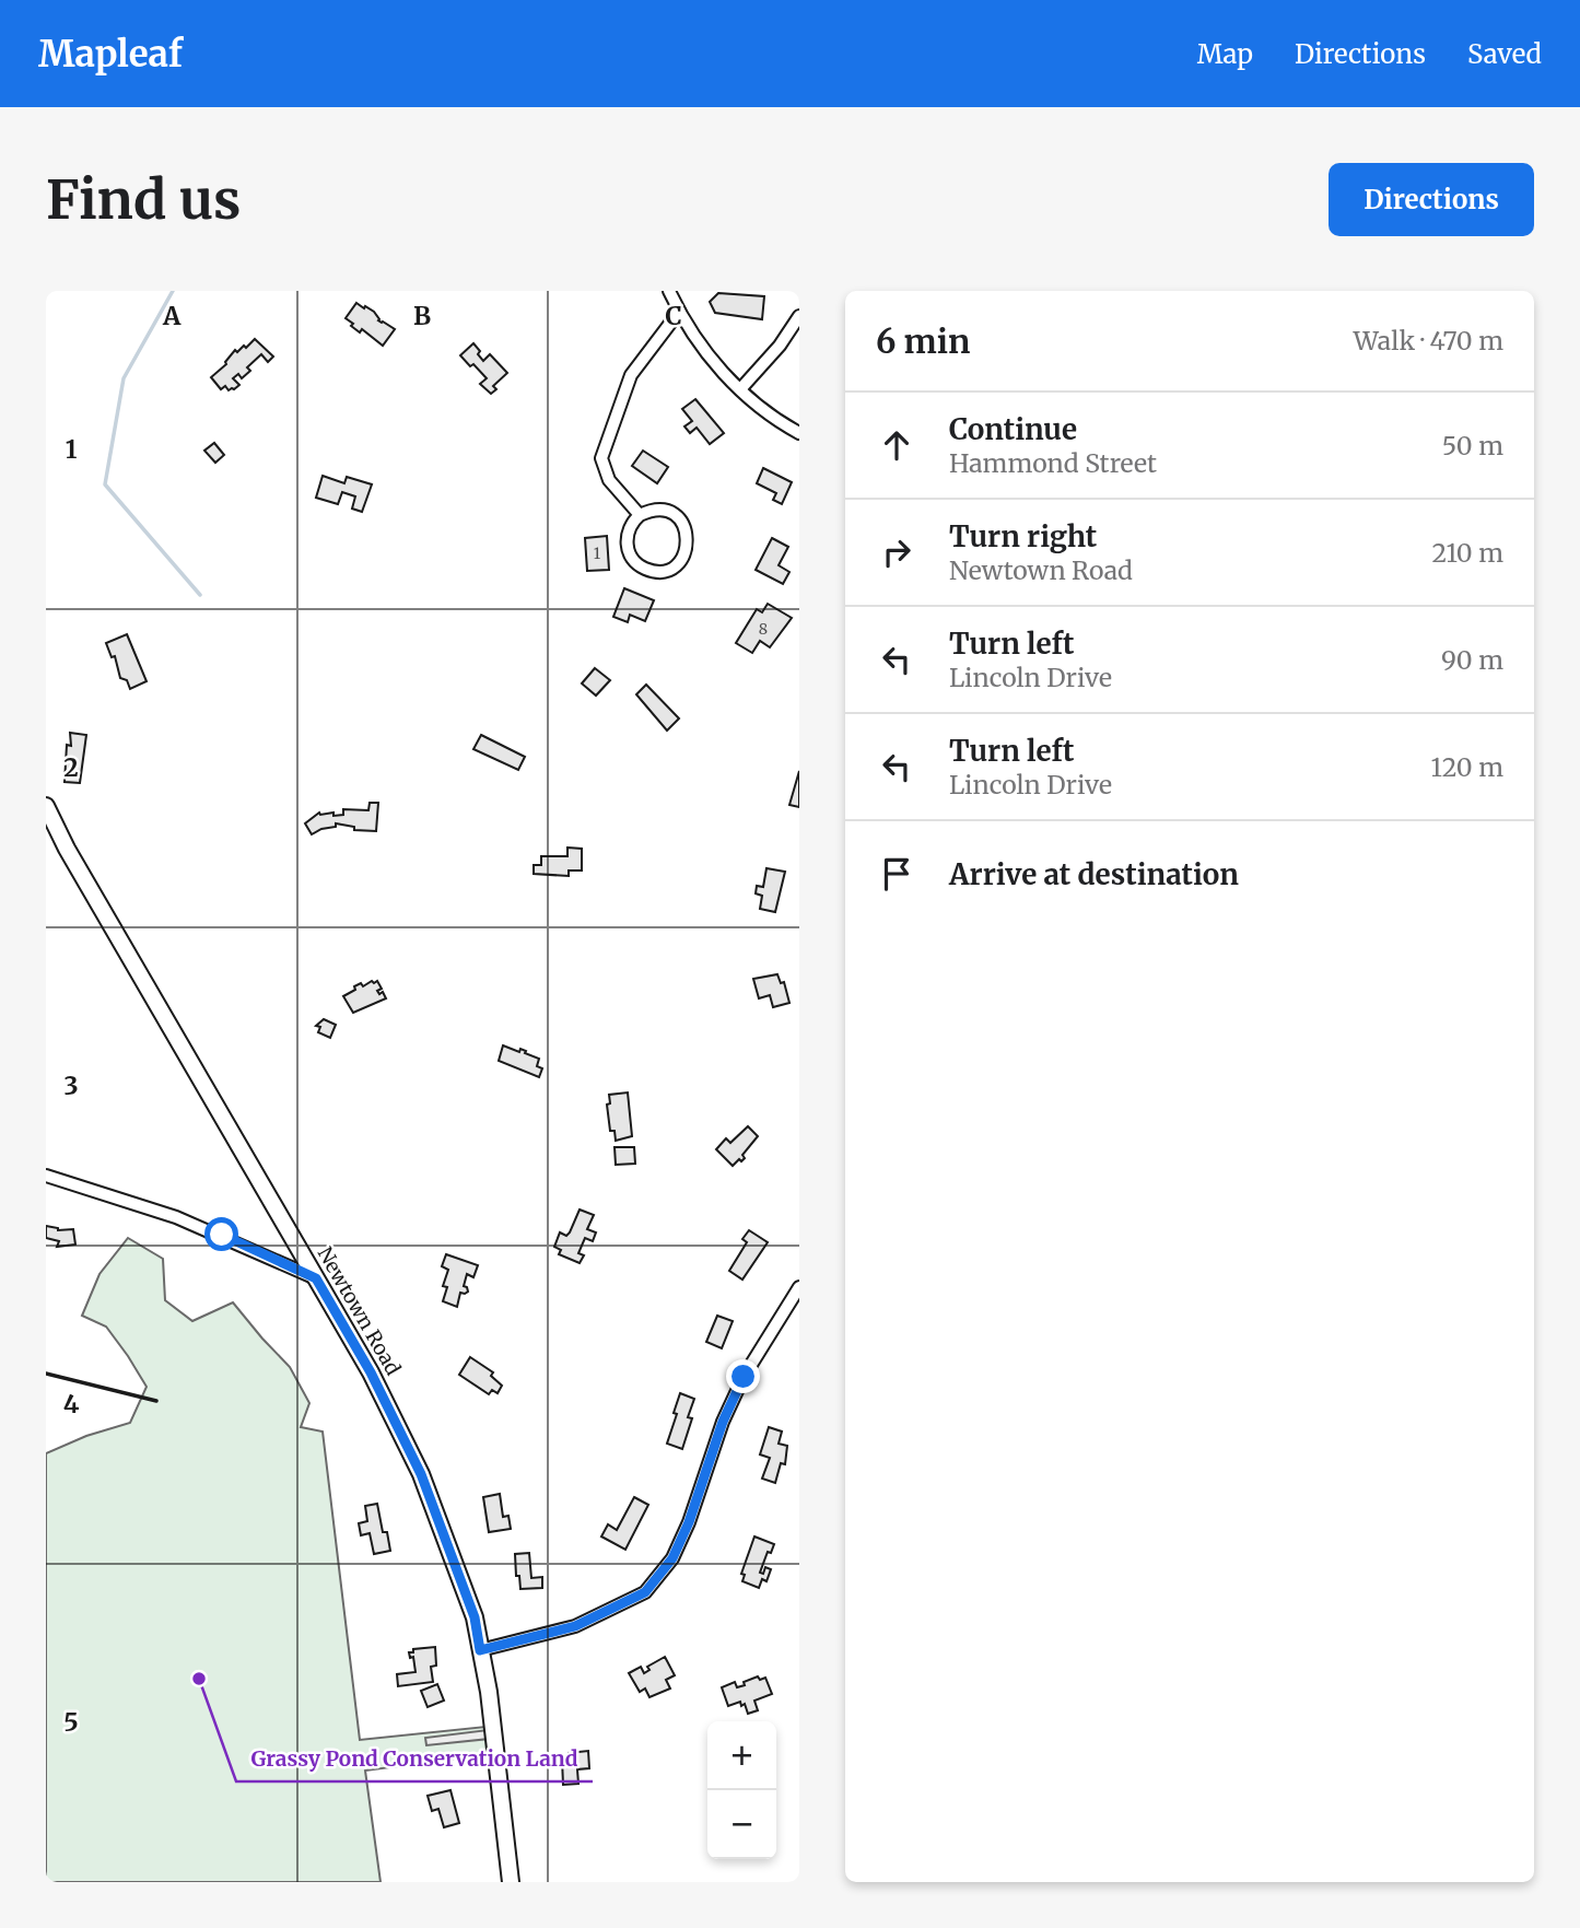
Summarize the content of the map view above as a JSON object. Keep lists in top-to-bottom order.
{
  "streets": {
    "street": ["Newtown Road"]
  },
  "places": ["Grassy Pond Conservation Land"],
  "house_numbers": ["1", "8"],
  "page": {
    "header": "Mapleaf",
    "nav": ["Map", "Directions", "Saved"],
    "buttons": "Directions",
    "title": "Find us",
    "heading": ["6 min", "Walk · 470 m"],
    "list": [
      ["Continue", "Hammond Street", "50 m"],
      ["Turn right", "Newtown Road", "210 m"],
      ["Turn left", "Lincoln Drive", "90 m"],
      ["Turn left", "Lincoln Drive", "120 m"],
      "Arrive at destination"
    ],
    "map_buttons": ["+", "−"]
  },
  "grid": {
    "columns": ["A", "B", "C"],
    "rows": [
      "1",
      "2",
      "3",
      "4",
      "5"
    ]
  }
}
